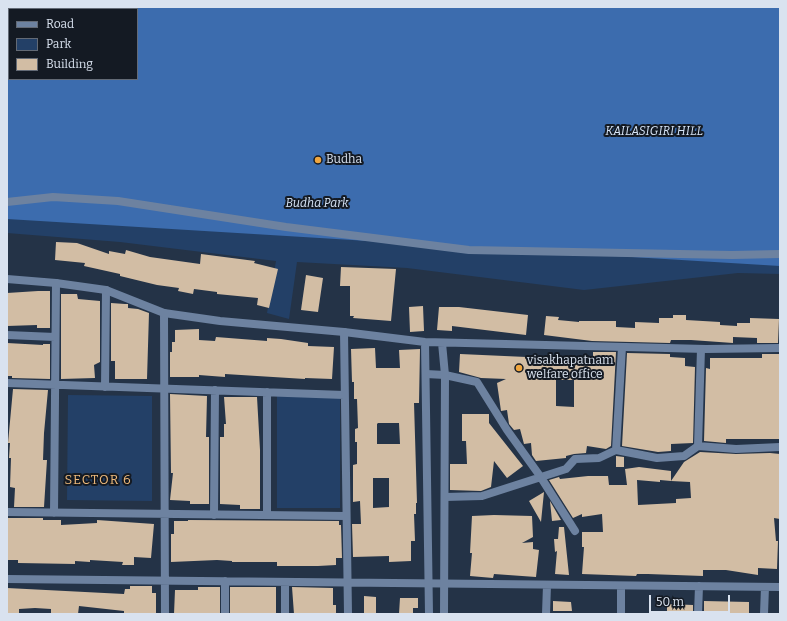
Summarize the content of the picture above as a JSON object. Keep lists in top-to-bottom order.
{
  "districts": ["SECTOR 6"],
  "parks": ["KAILASIGIRI HILL", "Budha Park"],
  "places": ["Budha", "visakhapatnam welfare office"],
  "legend": ["Road", "Park", "Building"],
  "scale_bar": "50 m"
}
